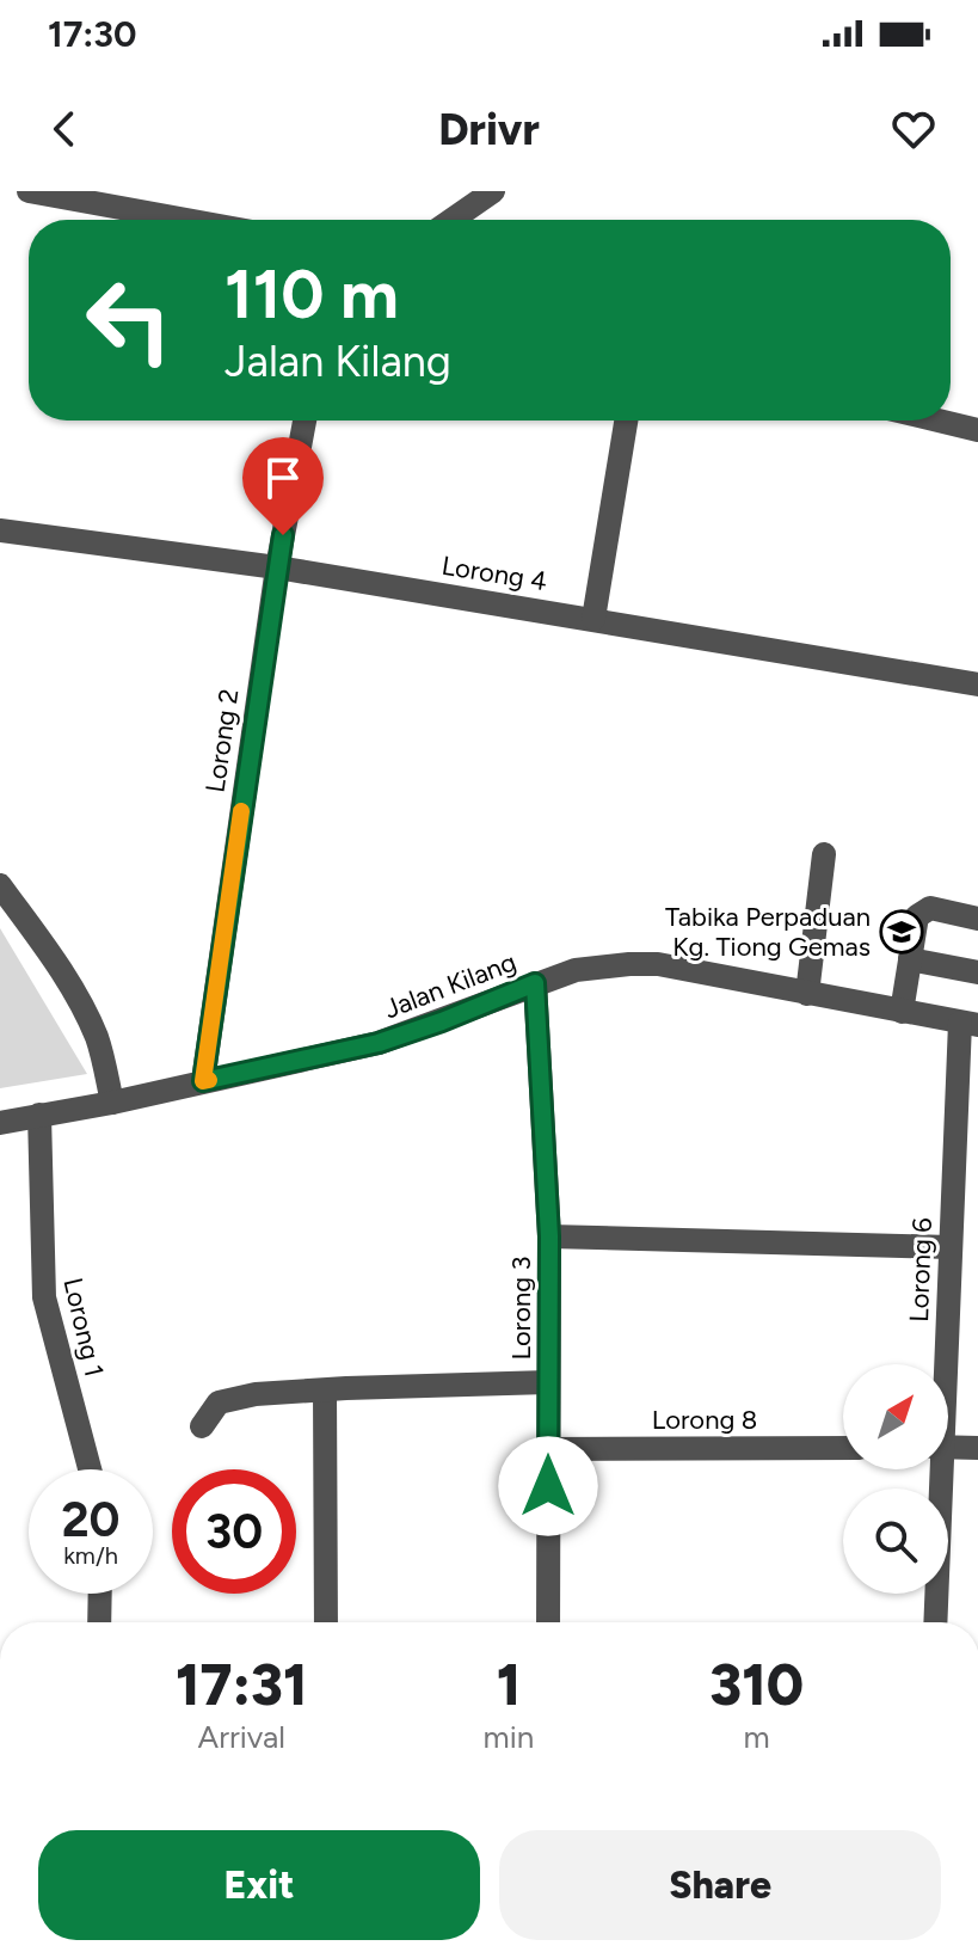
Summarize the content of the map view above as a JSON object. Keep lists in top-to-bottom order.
{
  "streets": {
    "street": [
      "Lorong 4",
      "Lorong 2",
      "Jalan Kilang",
      "Lorong 6",
      "Lorong 3",
      "Lorong 1",
      "Lorong 8"
    ]
  },
  "crossings": [
    ["Lorong 4", "Lorong 2"],
    ["Lorong 2", "Jalan Kilang"],
    ["Jalan Kilang", "Lorong 6"],
    ["Jalan Kilang", "Lorong 3"],
    ["Jalan Kilang", "Lorong 1"],
    ["Lorong 3", "Lorong 8"]
  ],
  "places": {
    "school or university": ["Tabika Perpaduan Kg. Tiong Gemas"]
  },
  "north": "top right",
  "page": {
    "status": "17:30",
    "header": "Drivr",
    "turn": ["110 m", "Jalan Kilang"],
    "speed": "20 km/h",
    "limit": "30",
    "eta": [
      "17:31",
      "Arrival",
      "1",
      "min",
      "310",
      "m"
    ],
    "buttons": ["Exit", "Share"]
  }
}
